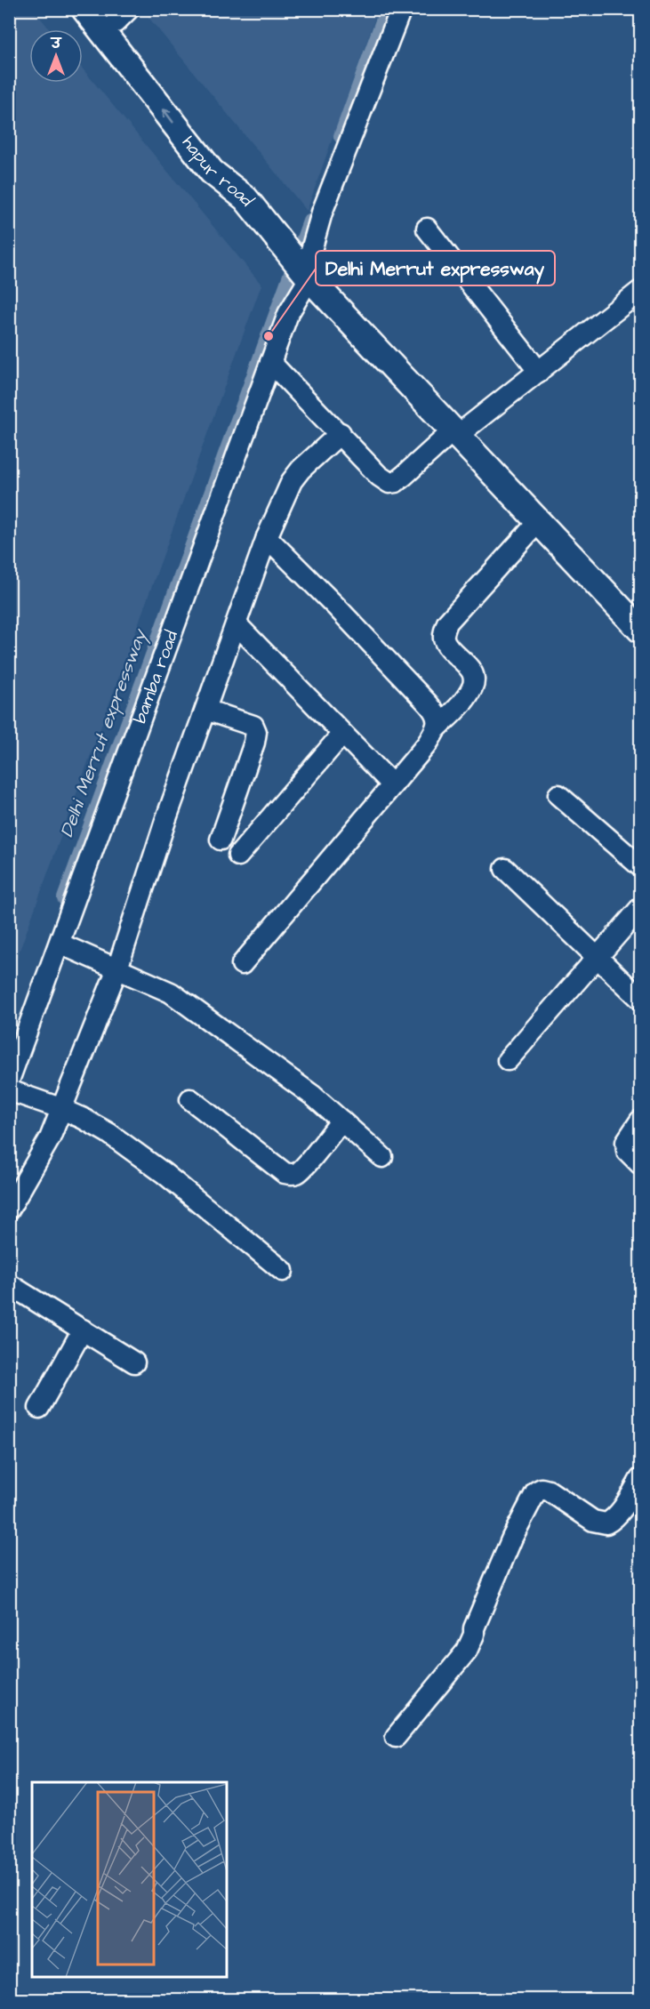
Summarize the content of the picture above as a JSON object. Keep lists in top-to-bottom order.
{
  "streets": {
    "main road": ["hapur road"],
    "street": ["bamba road"]
  },
  "water": ["Delhi Merrut expressway"],
  "places": ["Delhi Merrut expressway"],
  "north": "top"
}
